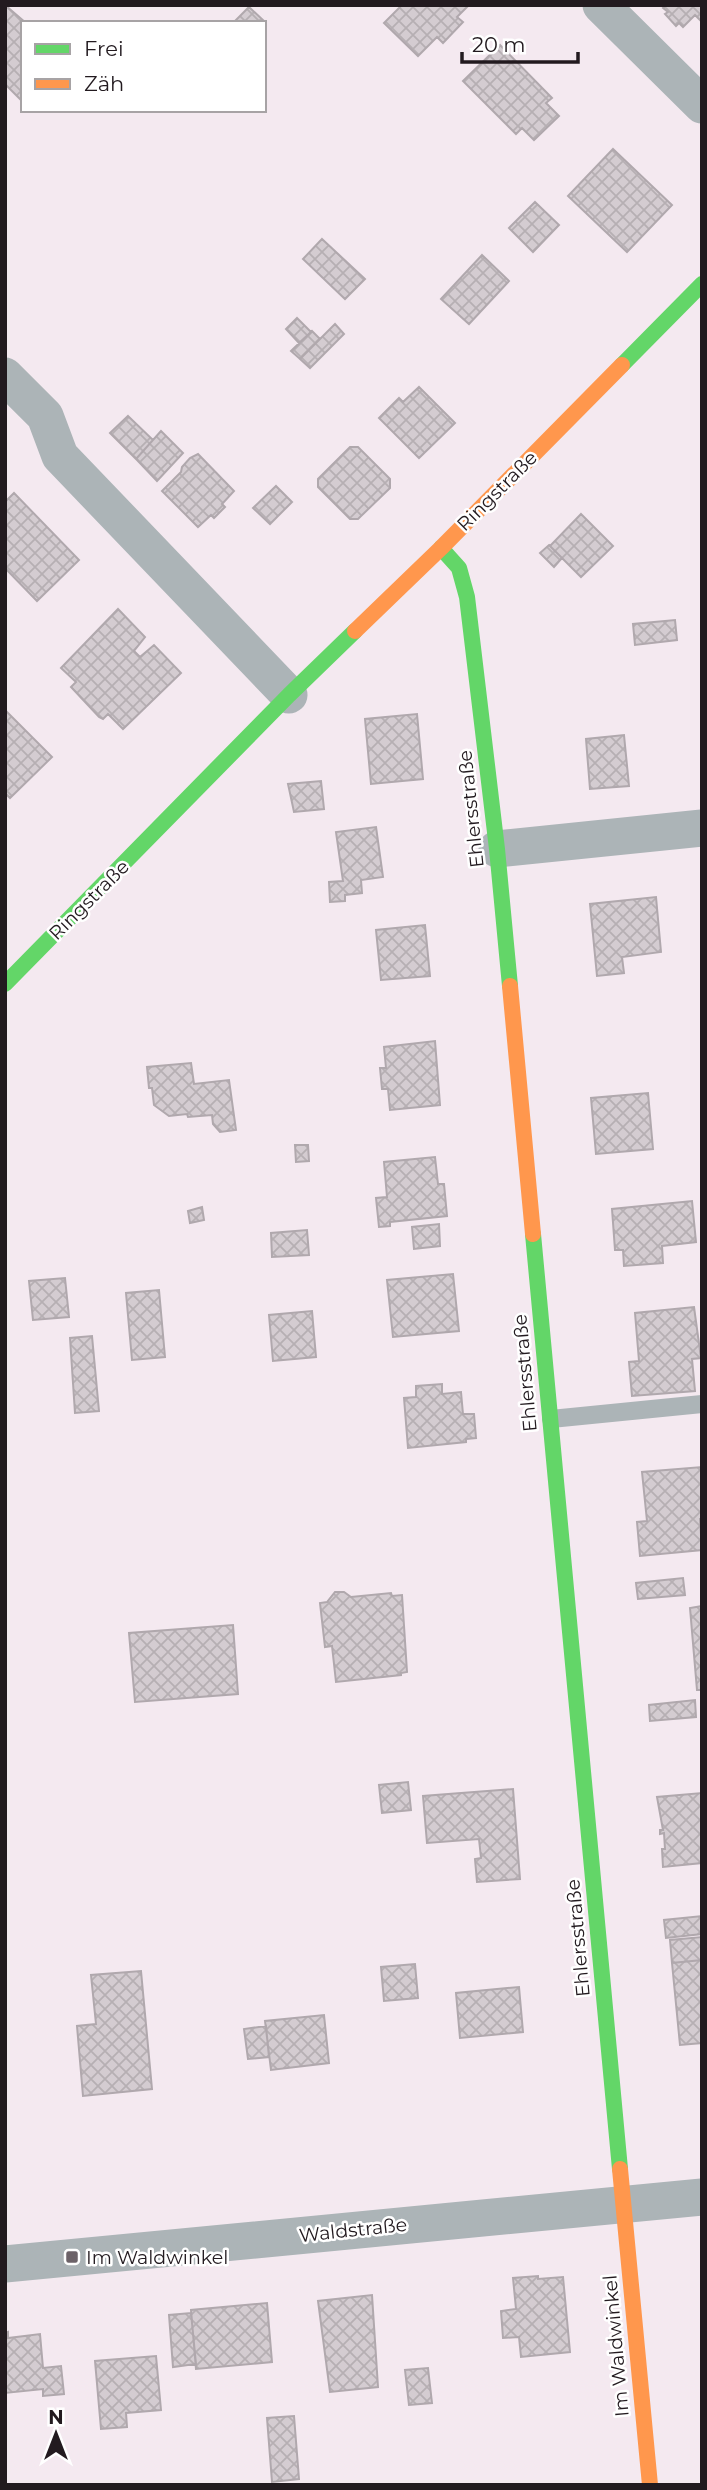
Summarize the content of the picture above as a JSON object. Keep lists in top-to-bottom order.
{
  "streets": {
    "street": [
      "Ringstraße",
      "Ehlersstraße",
      "Waldstraße",
      "Im Waldwinkel"
    ]
  },
  "crossings": [
    ["Ringstraße", "Ehlersstraße"],
    ["Ehlersstraße", "Waldstraße"],
    ["Ehlersstraße", "Im Waldwinkel"],
    ["Waldstraße", "Im Waldwinkel"]
  ],
  "places": {
    "transit": ["Im Waldwinkel"]
  },
  "legend": ["Frei", "Zäh"],
  "scale_bar": "20 m",
  "north": "top"
}
